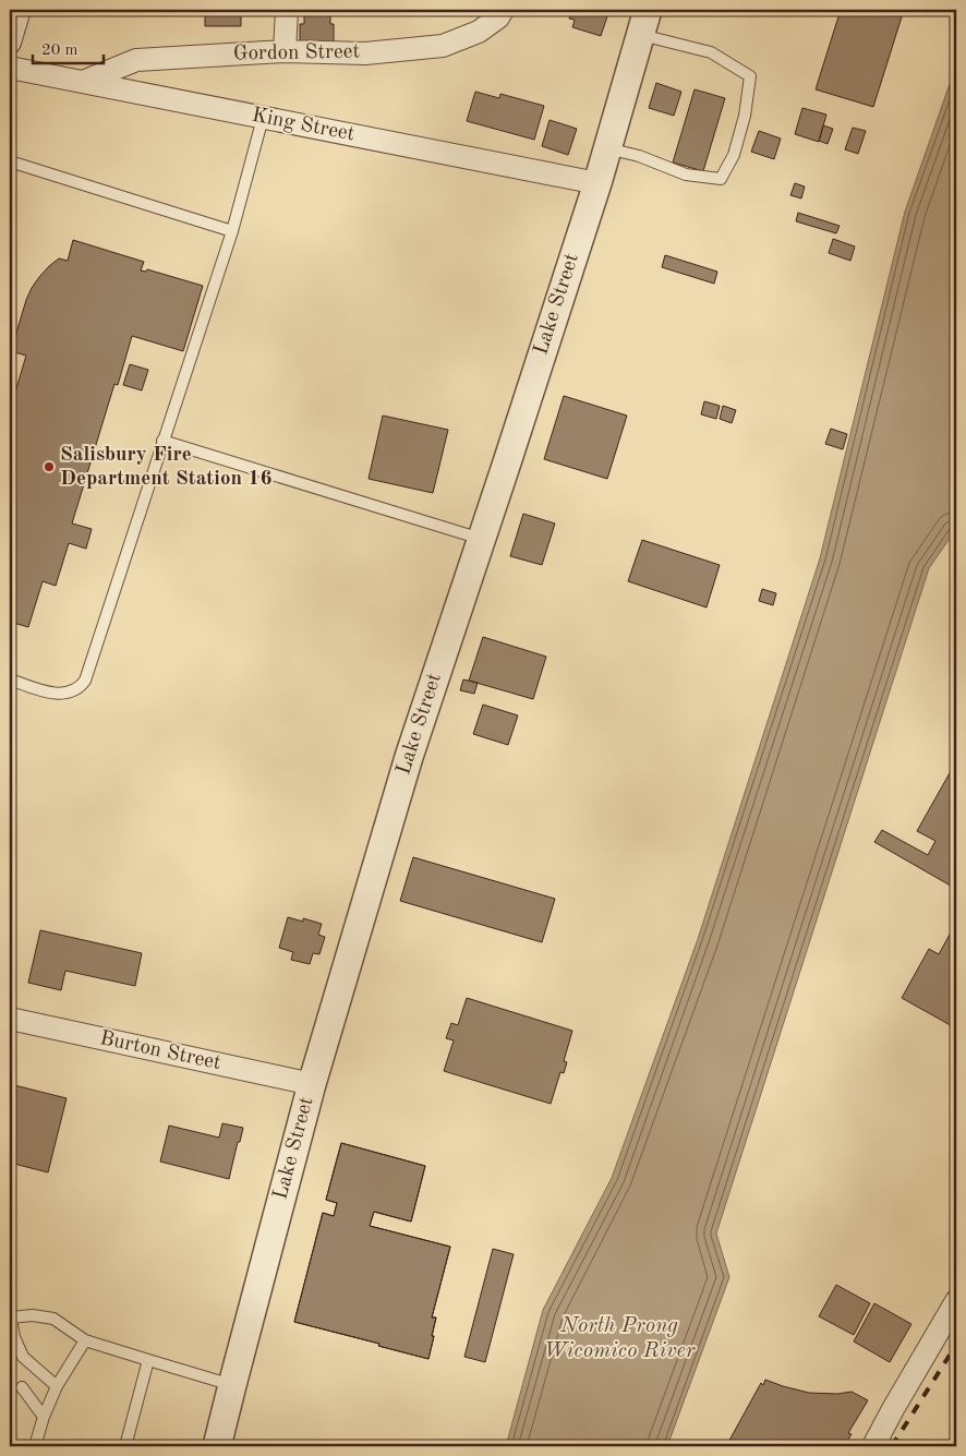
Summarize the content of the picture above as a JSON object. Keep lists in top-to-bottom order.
{
  "streets": {
    "street": [
      "Gordon Street",
      "King Street",
      "Lake Street",
      "Burton Street"
    ]
  },
  "crossings": [
    ["Gordon Street", "King Street"],
    ["King Street", "Lake Street"],
    ["Lake Street", "Burton Street"]
  ],
  "water": ["North Prong Wicomico River"],
  "places": ["Salisbury Fire Department Station 16"],
  "scale_bar": "20 m"
}
